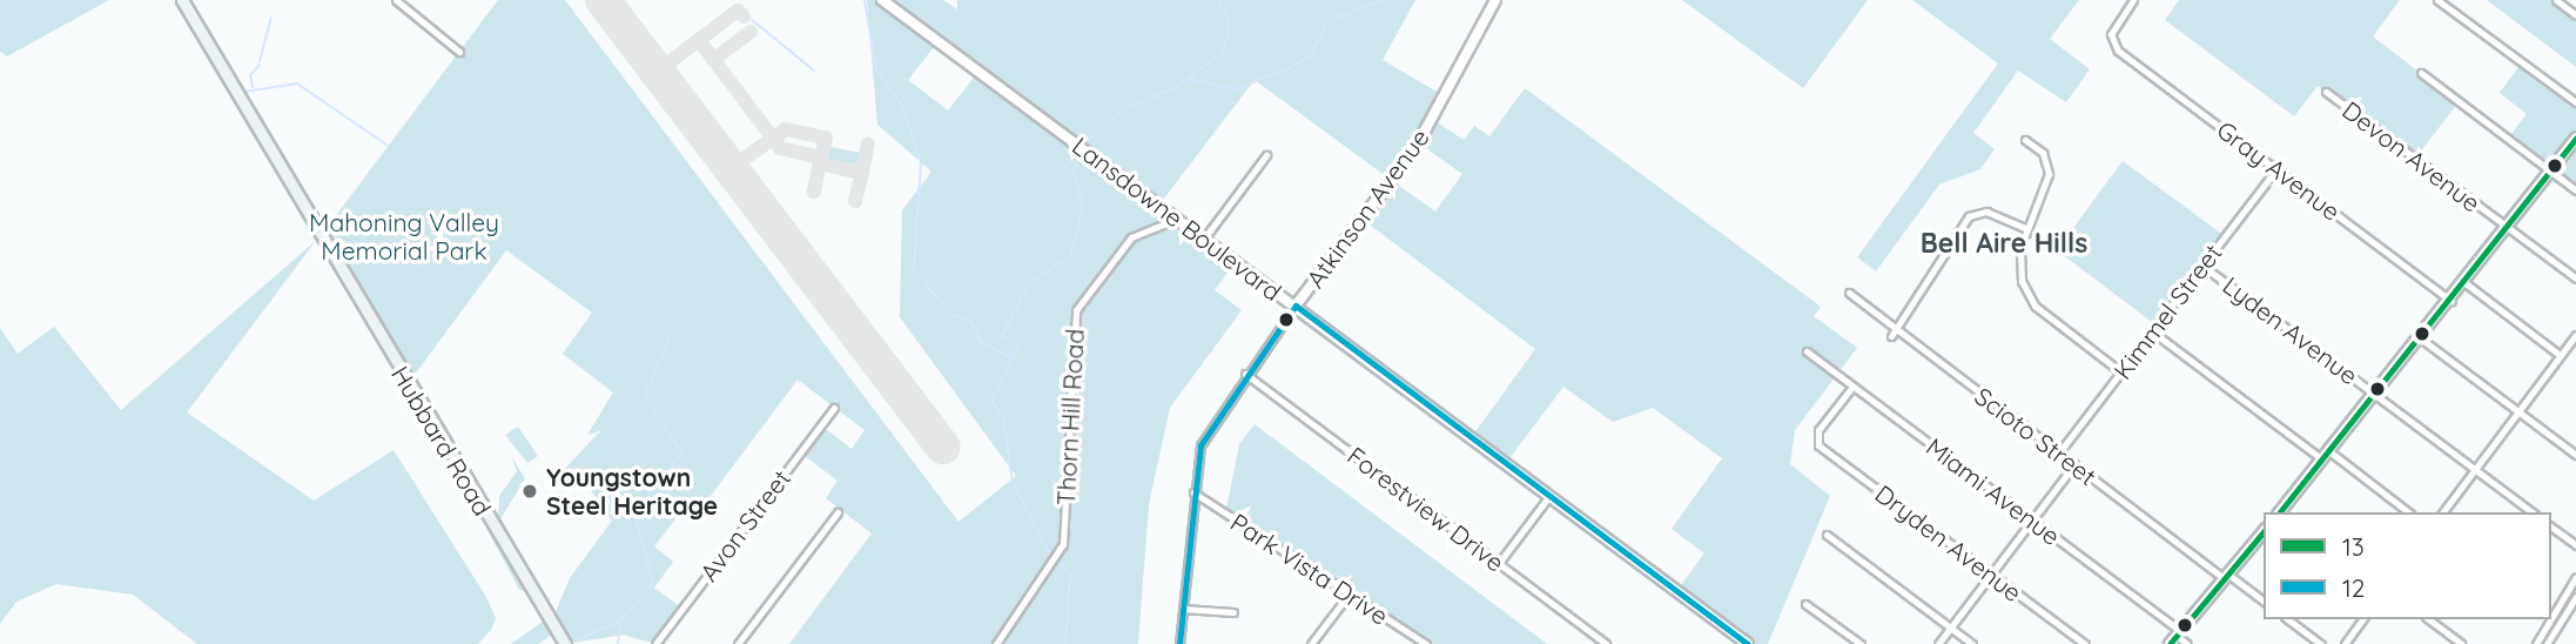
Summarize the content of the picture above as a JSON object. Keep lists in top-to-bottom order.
{
  "streets": {
    "main road": ["Hubbard Road"],
    "street": [
      "Devon Avenue",
      "Gray Avenue",
      "Atkinson Avenue",
      "Lansdowne Boulevard",
      "Kimmel Street",
      "Lyden Avenue",
      "Thorn Hill Road",
      "Scioto Street",
      "Miami Avenue",
      "Forestview Drive",
      "Avon Street",
      "Dryden Avenue",
      "Park Vista Drive"
    ]
  },
  "crossings": [
    ["Gray Avenue", "Kimmel Street"],
    ["Atkinson Avenue", "Lansdowne Boulevard"],
    ["Atkinson Avenue", "Forestview Drive"],
    ["Atkinson Avenue", "Park Vista Drive"],
    ["Lansdowne Boulevard", "Thorn Hill Road"],
    ["Kimmel Street", "Lyden Avenue"],
    ["Kimmel Street", "Scioto Street"],
    ["Miami Avenue", "Dryden Avenue"]
  ],
  "districts": ["Bell Aire Hills"],
  "parks": ["Mahoning Valley Memorial Park"],
  "places": ["Youngstown Steel Heritage"],
  "lines": ["transit line 13", "transit line 12"],
  "legend": ["13", "12"]
}
